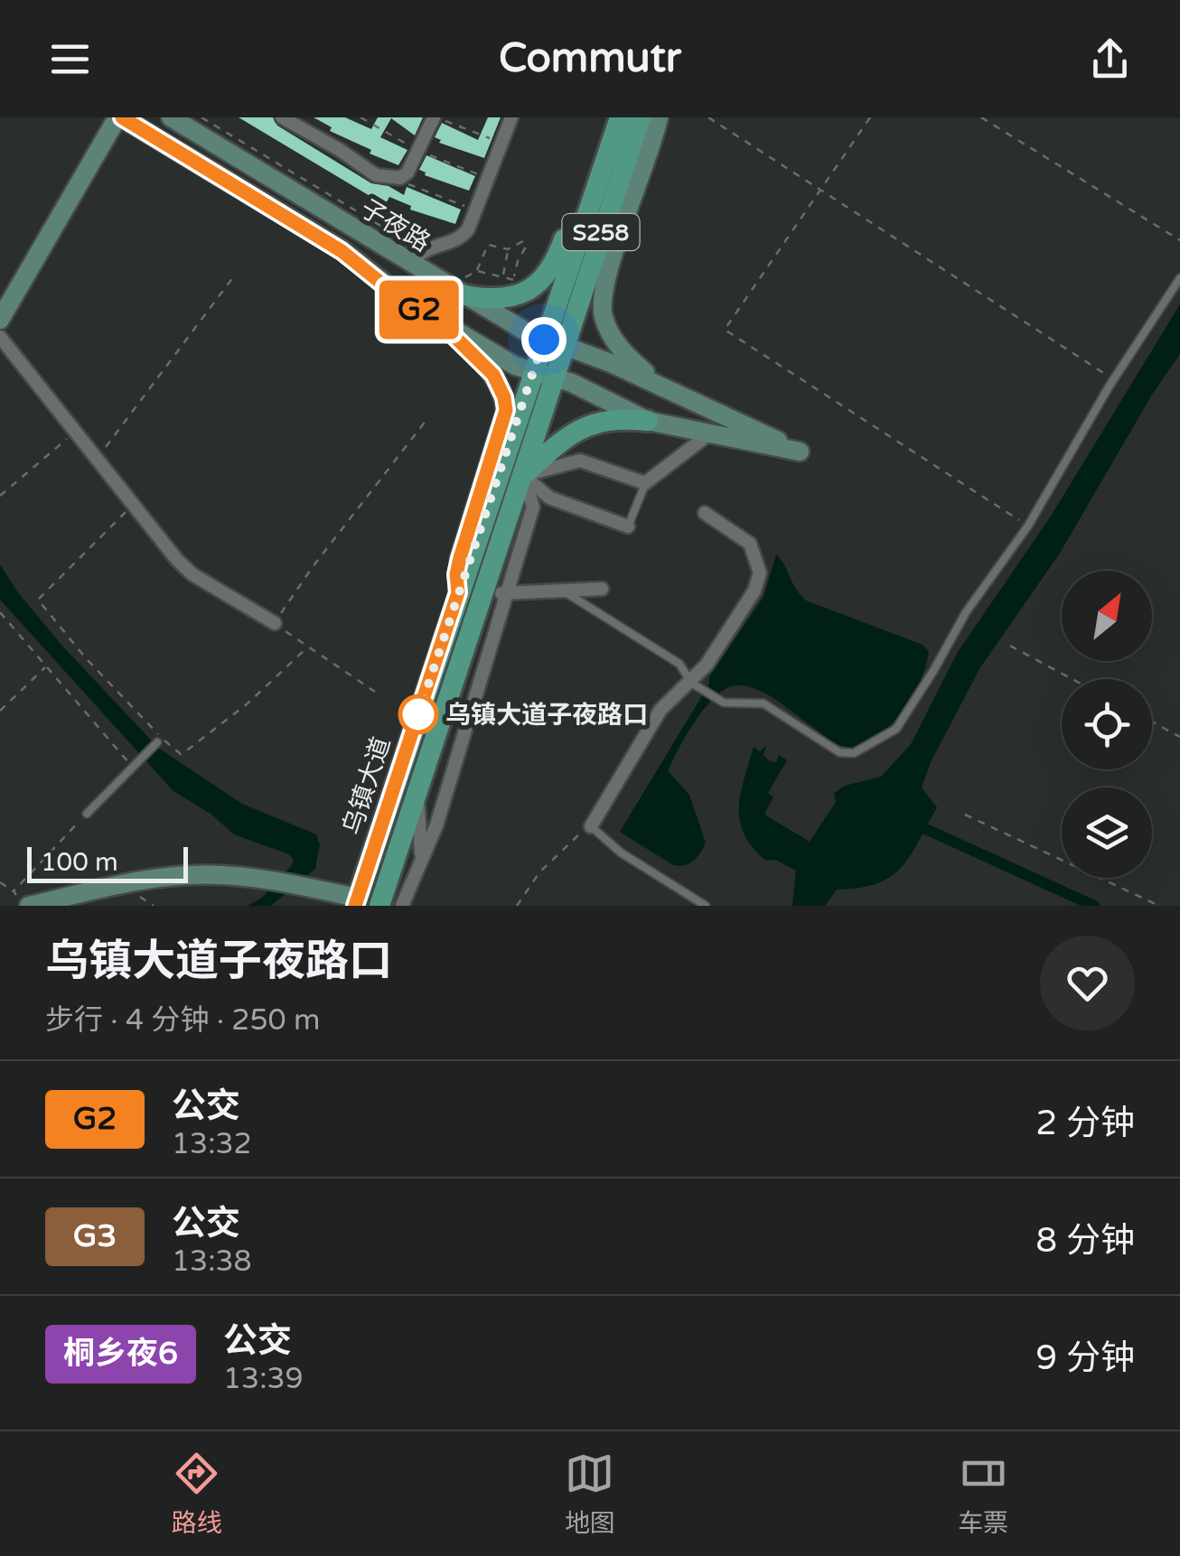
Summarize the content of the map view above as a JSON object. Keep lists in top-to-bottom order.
{
  "streets": {
    "main road": ["子夜路", "S258", "乌镇大道"]
  },
  "crossings": [
    ["子夜路", "乌镇大道"]
  ],
  "places": ["乌镇大道子夜路口"],
  "lines": ["bus line G2"],
  "scale_bar": "100 m",
  "north": "top right",
  "page": {
    "header": "Commutr",
    "on_map": "G2",
    "scale": "100 m",
    "heading": ["乌镇大道子夜路口", "步行 · 4 分钟 · 250 m"],
    "list": [
      {
        "mark": "G2",
        "name": "公交",
        "note": "13:32",
        "value": "2 分钟"
      },
      {
        "mark": "G3",
        "name": "公交",
        "note": "13:38",
        "value": "8 分钟"
      },
      {
        "mark": "桐乡夜6",
        "name": "公交",
        "note": "13:39",
        "value": "9 分钟"
      }
    ],
    "tabs": ["路线", "地图", "车票"]
  }
}
